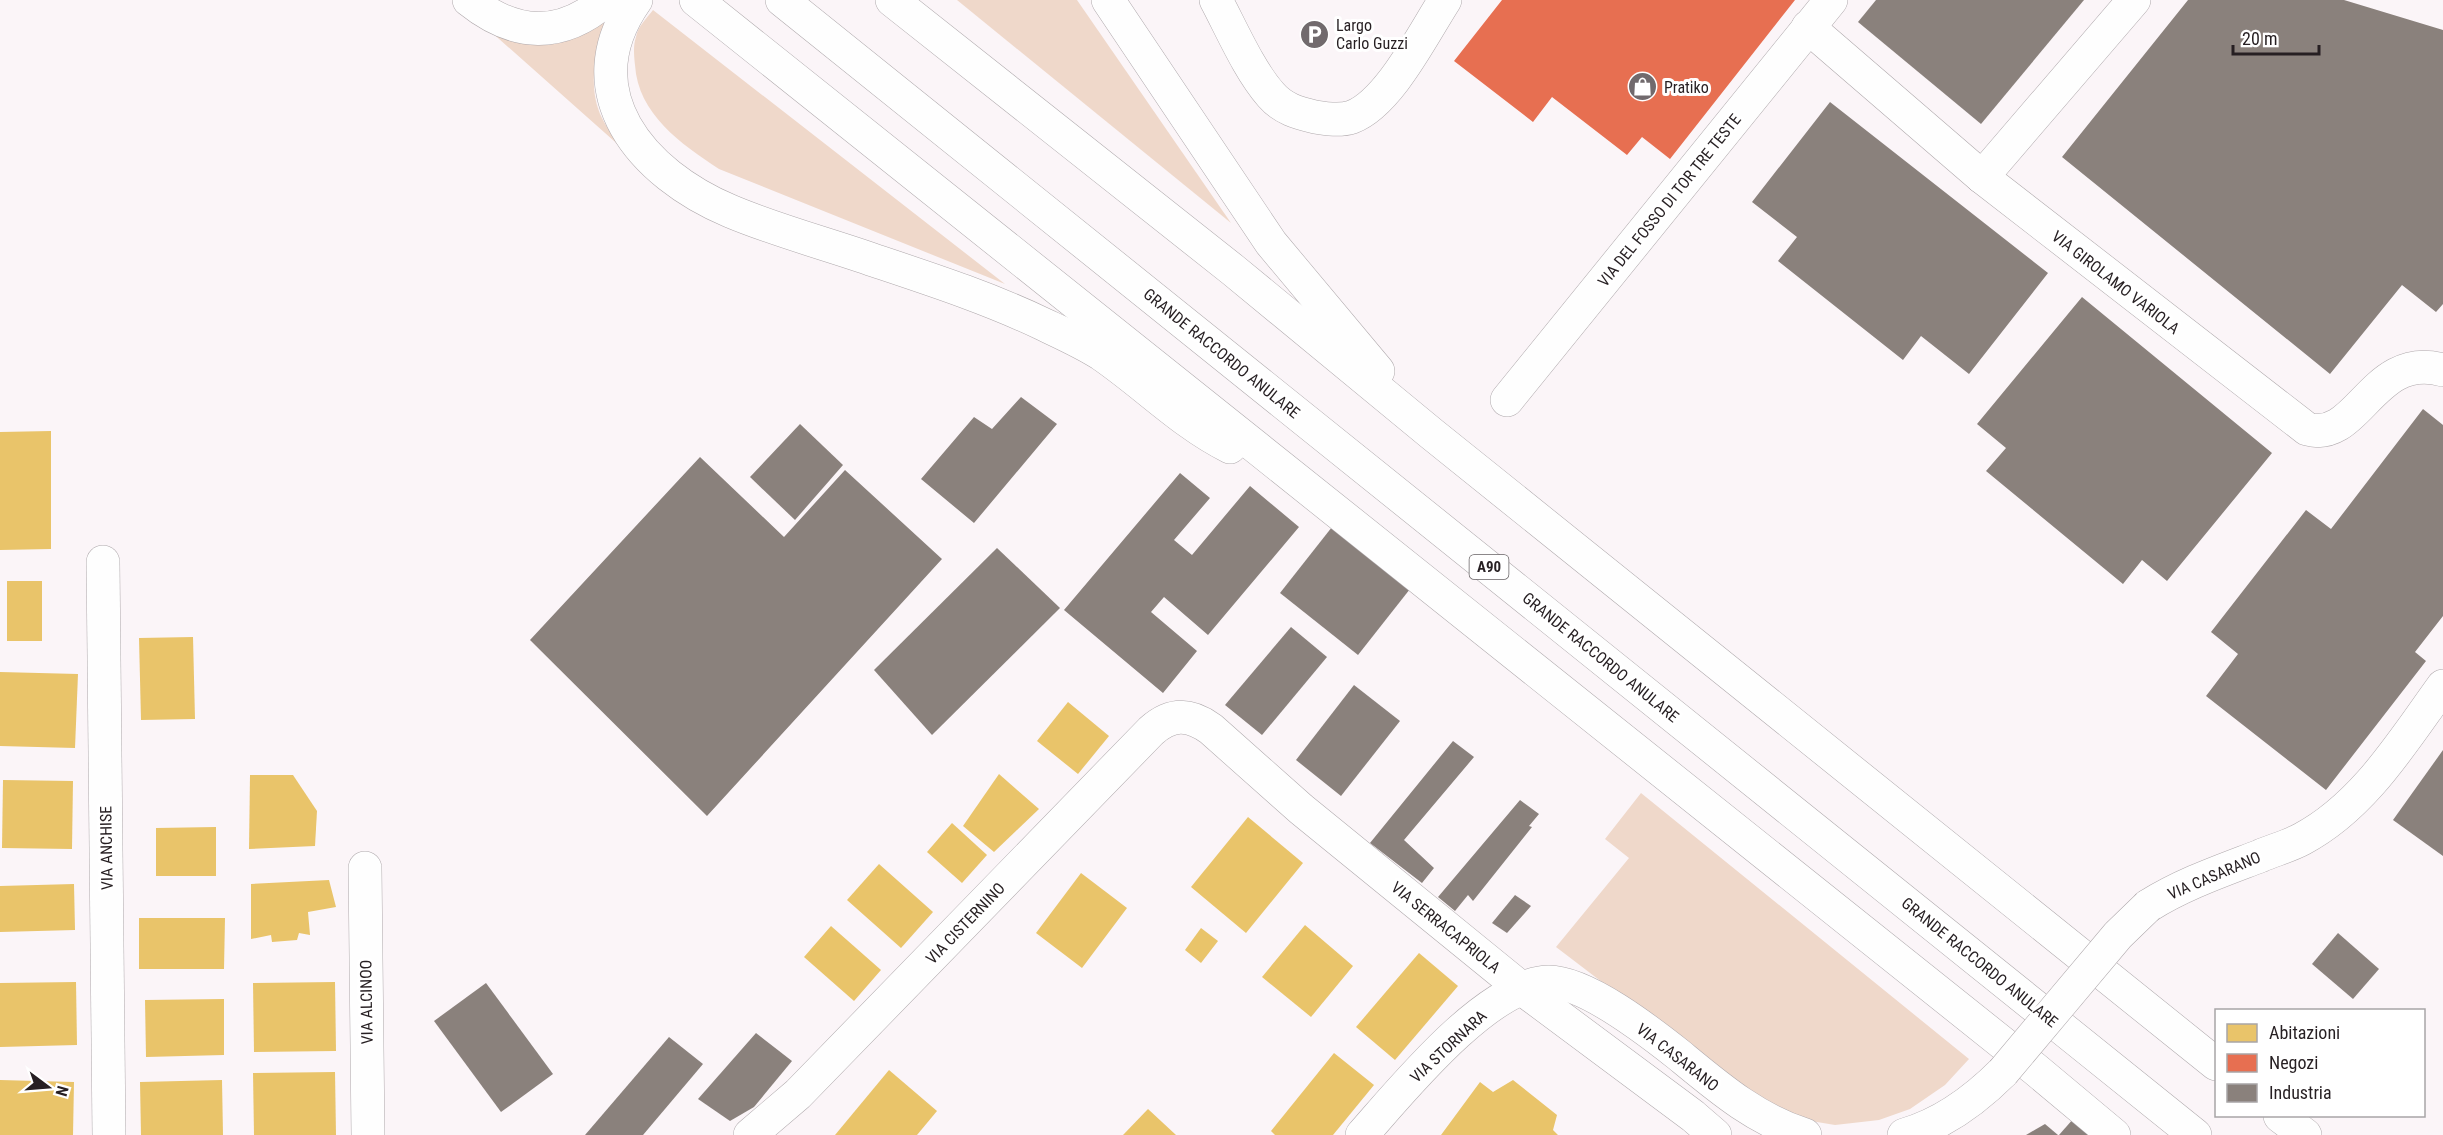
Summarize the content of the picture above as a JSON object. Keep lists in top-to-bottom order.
{
  "streets": {
    "main road": [
      "VIA DEL FOSSO DI TOR TRE TESTE",
      "VIA GIROLAMO VARIOLA",
      "GRANDE RACCORDO ANULARE",
      "A90",
      "VIA ANCHISE",
      "VIA CASARANO",
      "VIA CISTERNINO",
      "VIA SERRACAPRIOLA",
      "VIA ALCINOO",
      "VIA STORNARA"
    ]
  },
  "crossings": [
    ["VIA DEL FOSSO DI TOR TRE TESTE", "VIA GIROLAMO VARIOLA"],
    ["VIA CASARANO", "VIA SERRACAPRIOLA"],
    ["VIA CASARANO", "VIA STORNARA"],
    ["VIA CISTERNINO", "VIA SERRACAPRIOLA"],
    ["VIA SERRACAPRIOLA", "VIA STORNARA"]
  ],
  "places": {
    "parking": ["Largo Carlo Guzzi"],
    "shop": ["Pratiko"]
  },
  "legend": ["Abitazioni", "Negozi", "Industria"],
  "scale_bar": "20 m",
  "north": "right"
}
